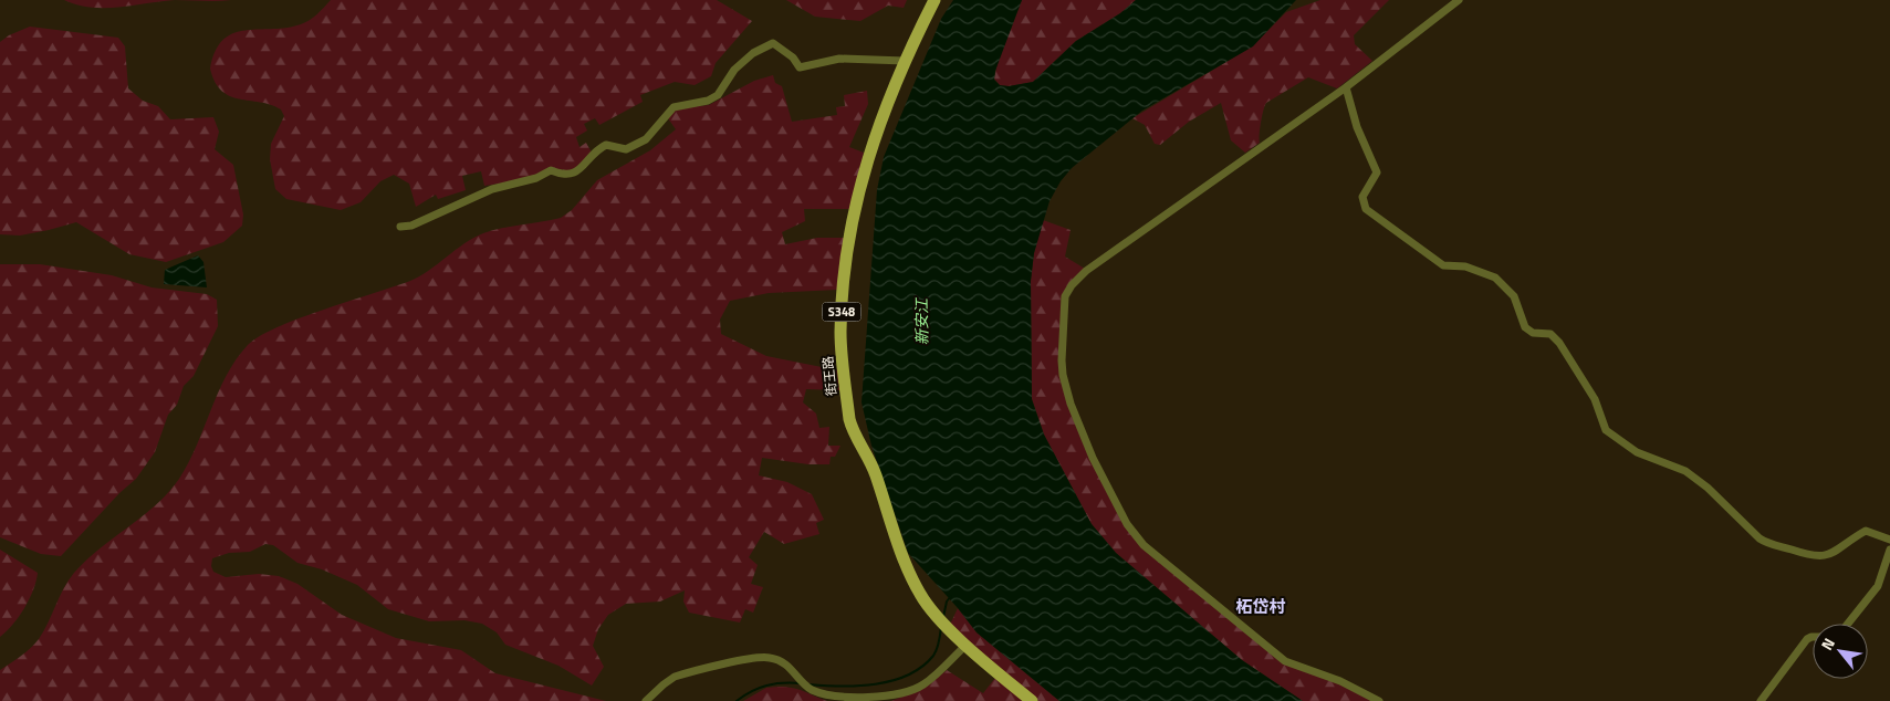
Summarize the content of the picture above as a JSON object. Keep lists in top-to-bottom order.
{
  "streets": {
    "main road": ["S348", "街王路"]
  },
  "districts": ["柘岱村"],
  "water": ["新安江"],
  "north": "top left"
}
